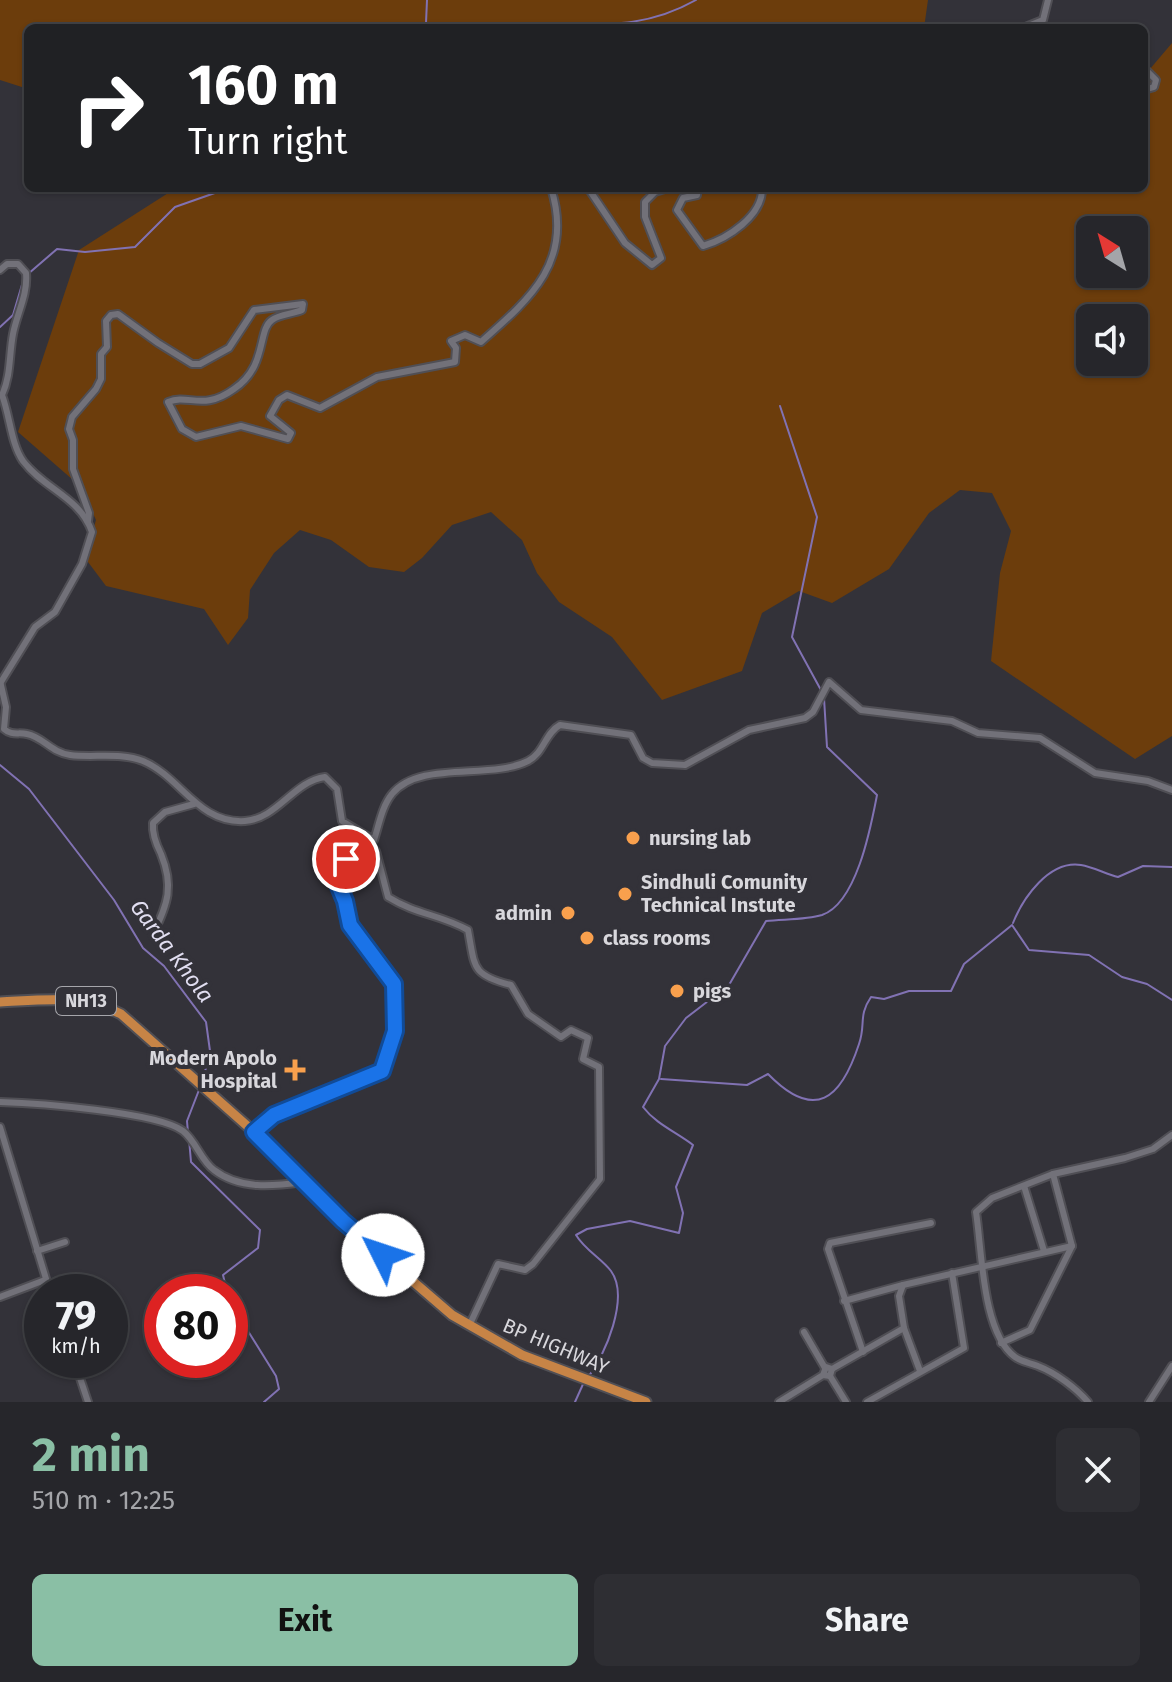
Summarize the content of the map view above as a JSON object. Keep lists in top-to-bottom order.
{
  "streets": {
    "highway": ["NH13", "BP HIGHWAY"]
  },
  "water": ["Garda Khola"],
  "places": {
    "other": [
      "nursing lab",
      "Sindhuli Comunity Technical Instute",
      "admin",
      "class rooms",
      "pigs"
    ],
    "health": ["Modern Apolo Hospital"]
  },
  "north": "top left",
  "page": {
    "turn": ["160 m", "Turn right"],
    "speed": "79 km/h",
    "limit": "80",
    "heading": ["2 min", "510 m · 12:25"],
    "buttons": ["Exit", "Share"]
  }
}
